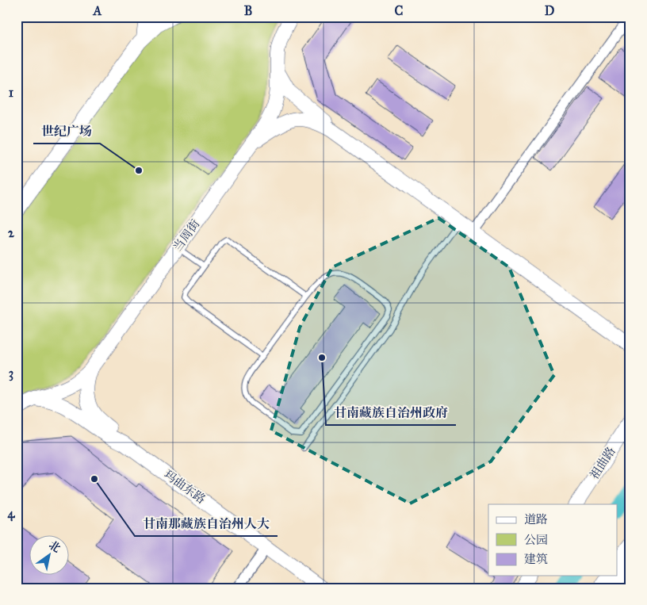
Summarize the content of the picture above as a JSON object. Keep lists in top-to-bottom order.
{
  "streets": {
    "street": ["当周街", "祖曲路", "玛曲东路"]
  },
  "places": ["世纪广场", "甘南藏族自治州政府", "甘南那藏族自治州人大"],
  "legend": ["道路", "公园", "建筑"],
  "north": "top right",
  "grid": {
    "columns": [
      "A",
      "B",
      "C",
      "D"
    ],
    "rows": [
      "1",
      "2",
      "3",
      "4"
    ]
  }
}
